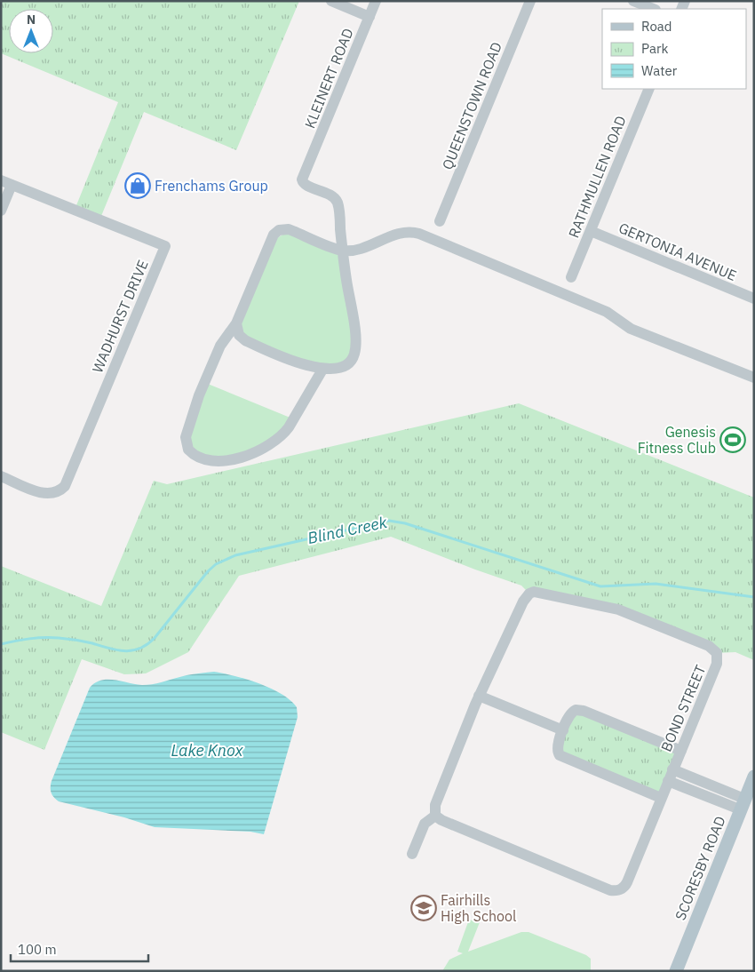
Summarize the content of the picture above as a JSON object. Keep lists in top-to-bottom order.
{
  "streets": {
    "main road": ["SCORESBY ROAD"],
    "street": [
      "KLEINERT ROAD",
      "QUEENSTOWN ROAD",
      "RATHMULLEN ROAD",
      "GERTONIA AVENUE",
      "WADHURST DRIVE",
      "BOND STREET"
    ]
  },
  "crossings": [
    ["RATHMULLEN ROAD", "GERTONIA AVENUE"]
  ],
  "water": ["Blind Creek", "Lake Knox"],
  "places": {
    "shop": ["Frenchams Group"],
    "sports": ["Genesis Fitness Club"],
    "school or university": ["Fairhills High School"]
  },
  "legend": ["Road", "Park", "Water"],
  "scale_bar": "100 m",
  "north": "top"
}
